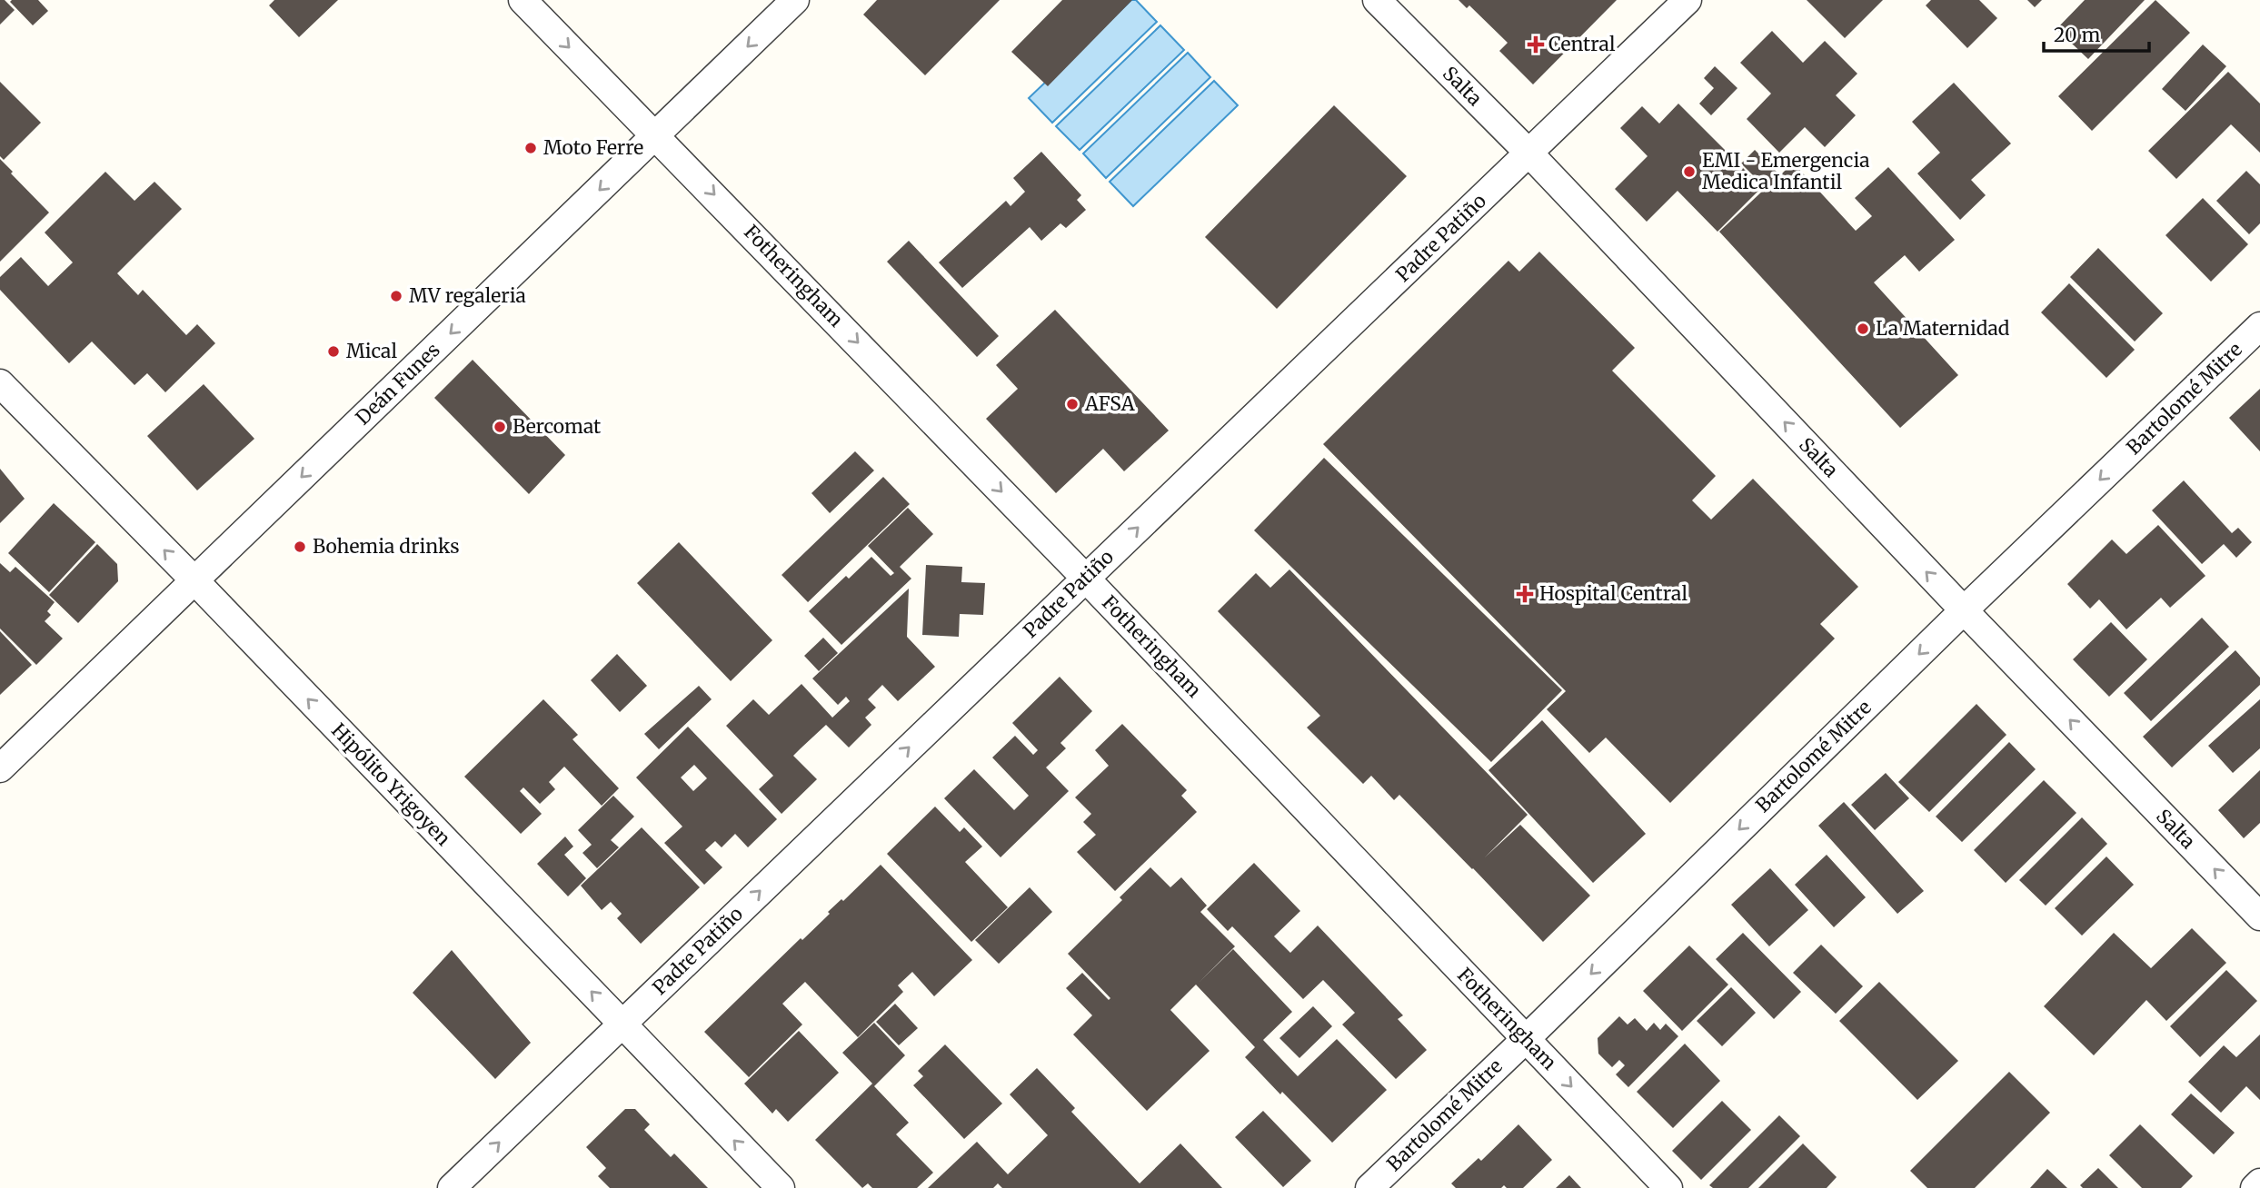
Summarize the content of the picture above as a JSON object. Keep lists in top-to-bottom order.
{
  "streets": {
    "street": [
      "Salta",
      "Padre Patiño",
      "Fotheringham",
      "Deán Funes",
      "Bartolomé Mitre",
      "Hipólito Yrigoyen"
    ]
  },
  "crossings": [
    ["Salta", "Padre Patiño"],
    ["Salta", "Bartolomé Mitre"],
    ["Padre Patiño", "Fotheringham"],
    ["Padre Patiño", "Hipólito Yrigoyen"],
    ["Fotheringham", "Deán Funes"],
    ["Fotheringham", "Bartolomé Mitre"],
    ["Deán Funes", "Hipólito Yrigoyen"]
  ],
  "one_way": [
    "Salta",
    "Padre Patiño",
    "Fotheringham",
    "Deán Funes",
    "Bartolomé Mitre",
    "Hipólito Yrigoyen"
  ],
  "places": {
    "health": ["Central", "Hospital Central"],
    "other": [
      "Moto Ferre",
      "EMI - Emergencia Medica Infantil",
      "MV regaleria",
      "La Maternidad",
      "Mical",
      "AFSA",
      "Bercomat",
      "Bohemia drinks"
    ]
  },
  "scale_bar": "20 m"
}
